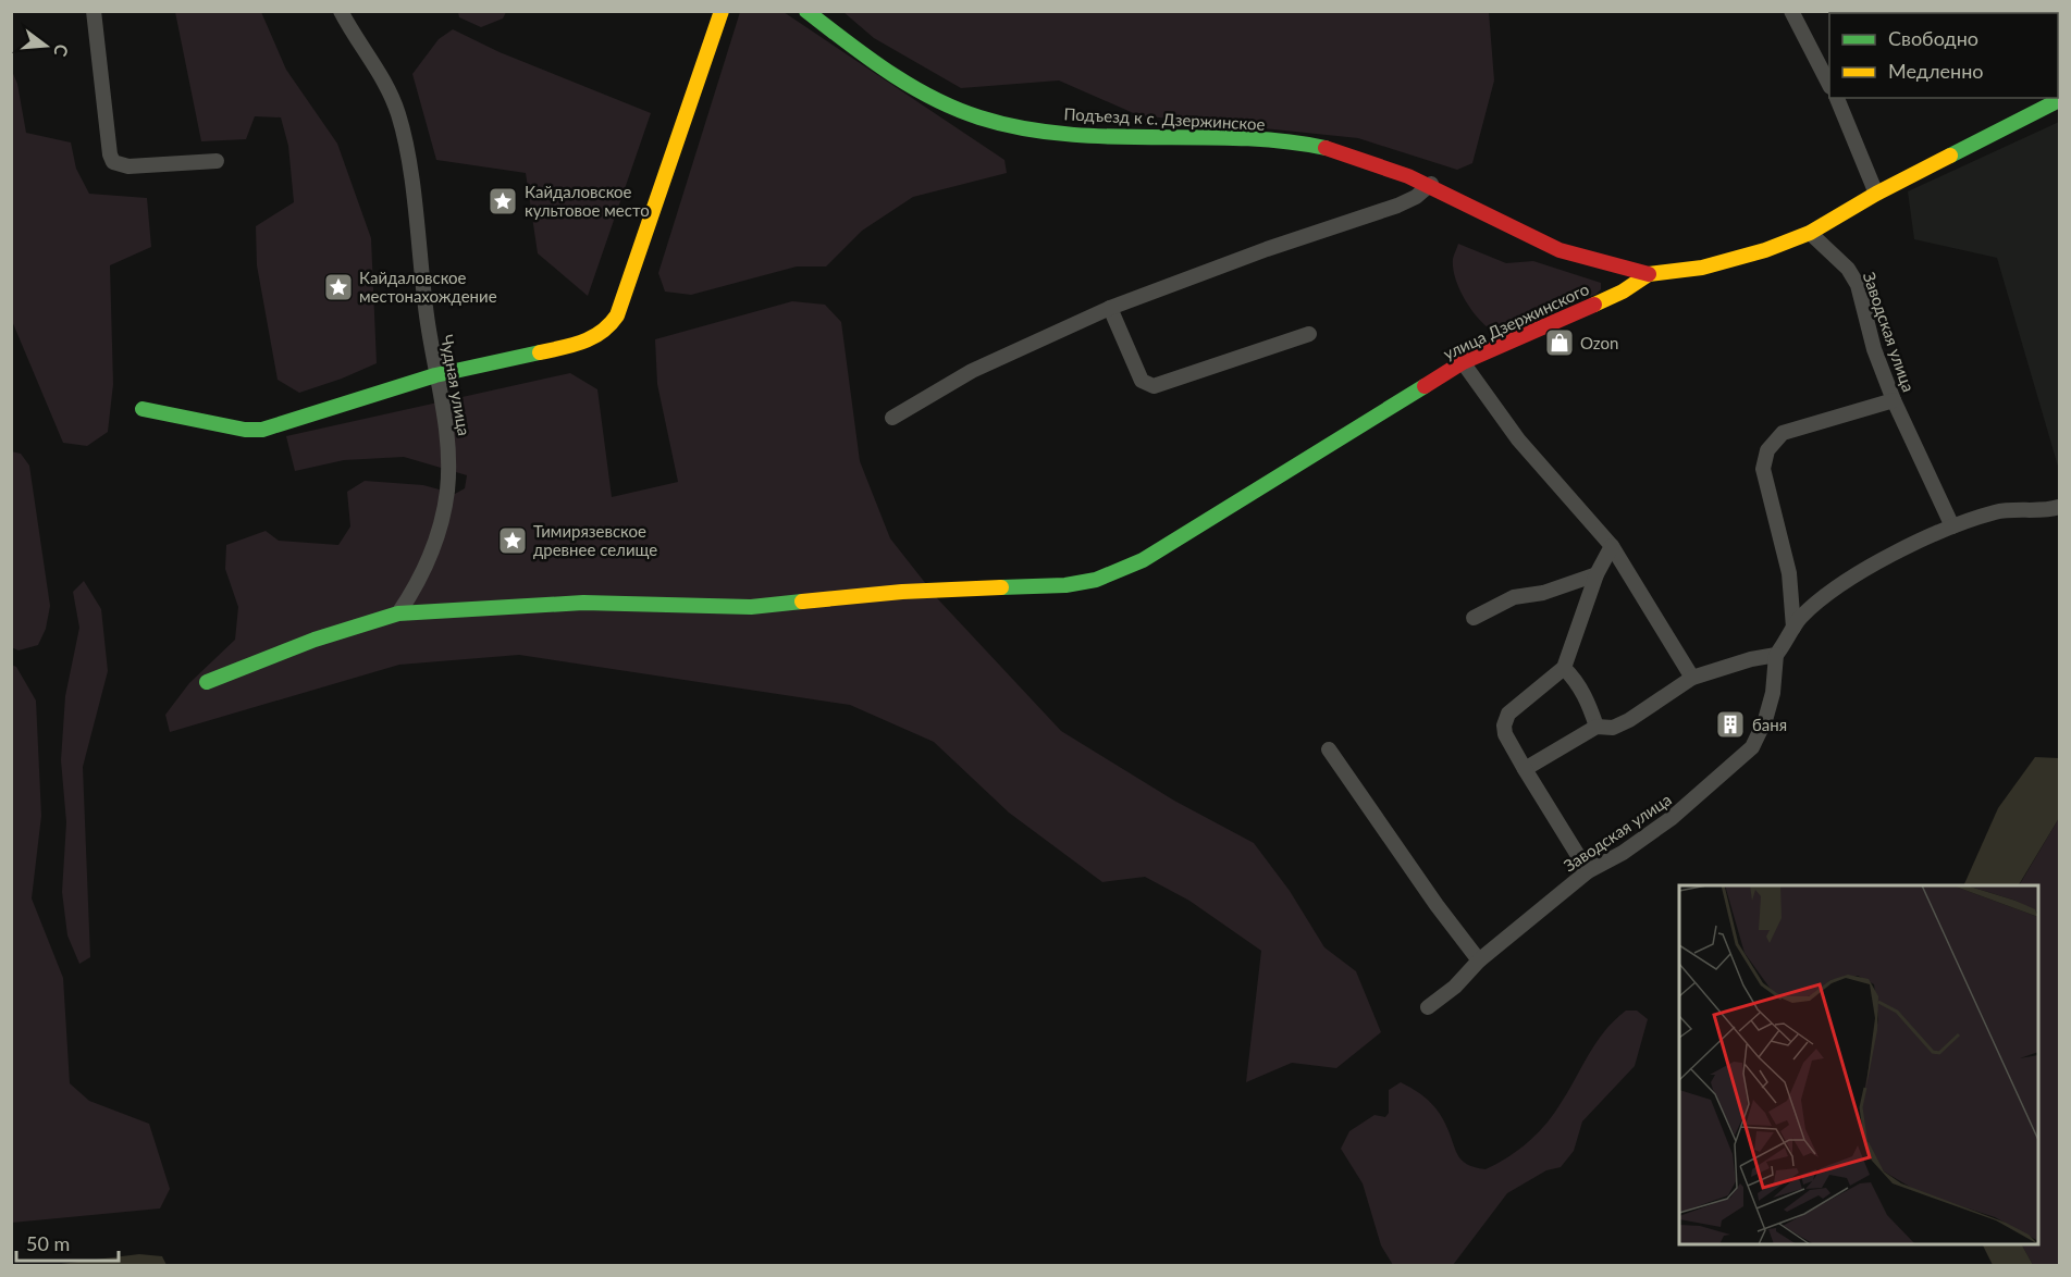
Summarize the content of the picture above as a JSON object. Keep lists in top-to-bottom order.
{
  "streets": {
    "street": [
      "Подъезд к с. Дзержинское",
      "улица Дзержинского",
      "Заводская улица",
      "Чудная улица"
    ]
  },
  "crossings": [
    ["Подъезд к с. Дзержинское", "улица Дзержинского"],
    ["улица Дзержинского", "Заводская улица"],
    ["улица Дзержинского", "Чудная улица"]
  ],
  "places": {
    "place": ["Кайдаловское культовое место", "Кайдаловское местонахождение", "Тимирязевское древнее селище"],
    "shop": ["Ozon"],
    "building": ["баня"]
  },
  "legend": ["Свободно", "Медленно"],
  "scale_bar": "50 m",
  "north": "right"
}
